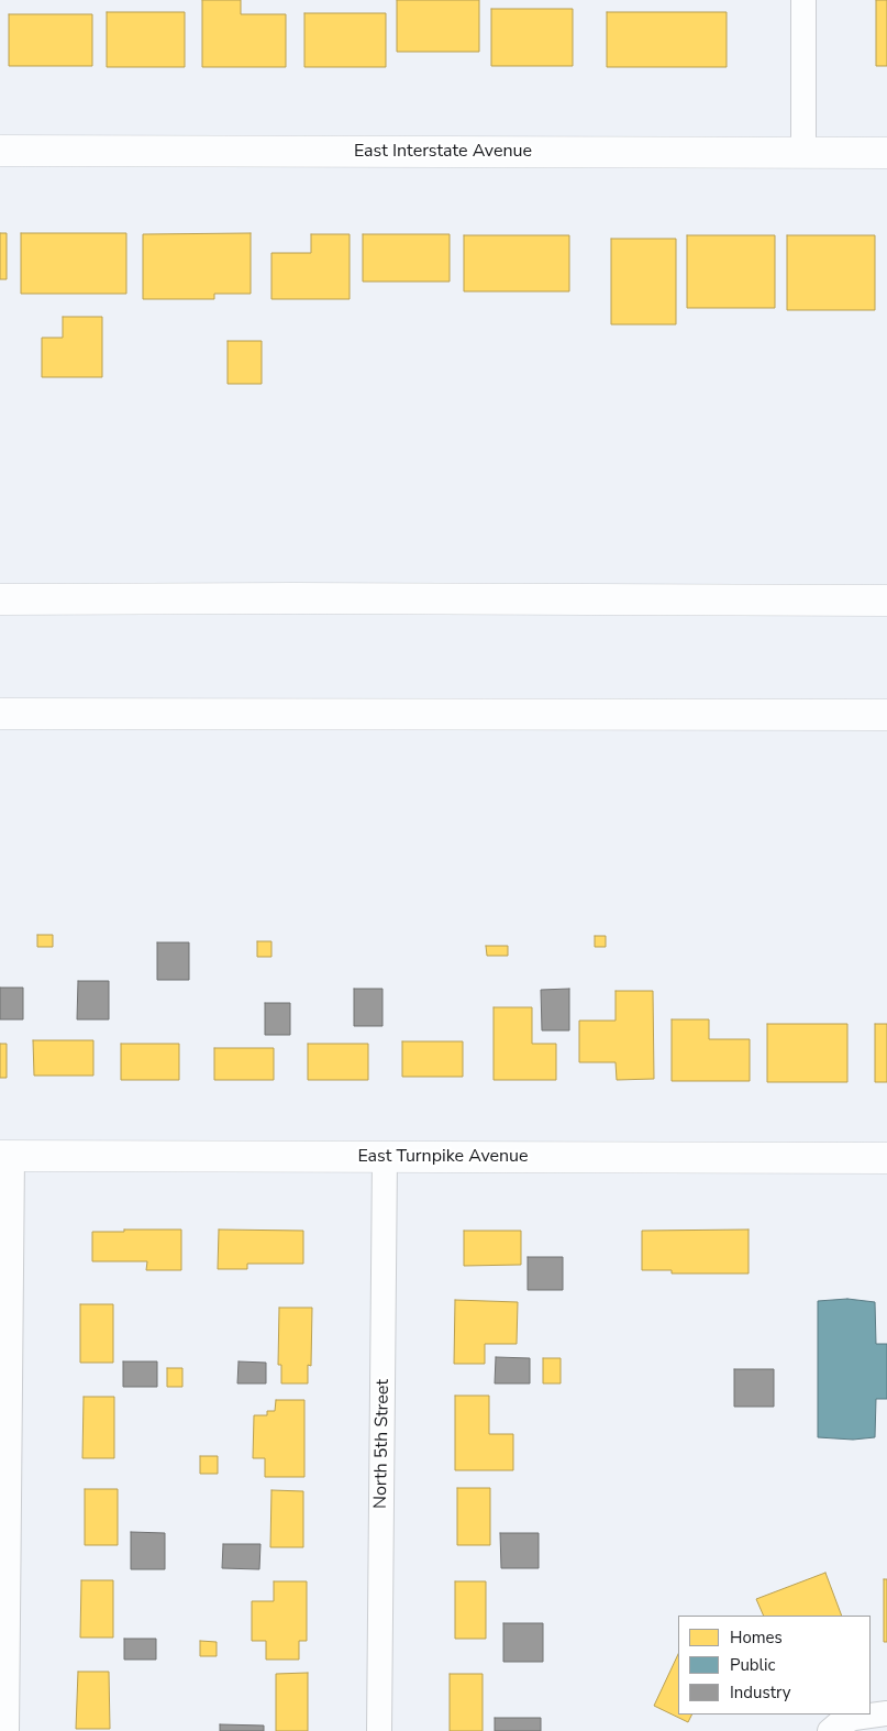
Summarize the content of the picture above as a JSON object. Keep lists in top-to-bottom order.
{
  "streets": {
    "main road": ["East Interstate Avenue", "East Turnpike Avenue"],
    "street": ["North 5th Street"]
  },
  "crossings": [
    ["East Turnpike Avenue", "North 5th Street"]
  ],
  "legend": ["Homes", "Public", "Industry"]
}
